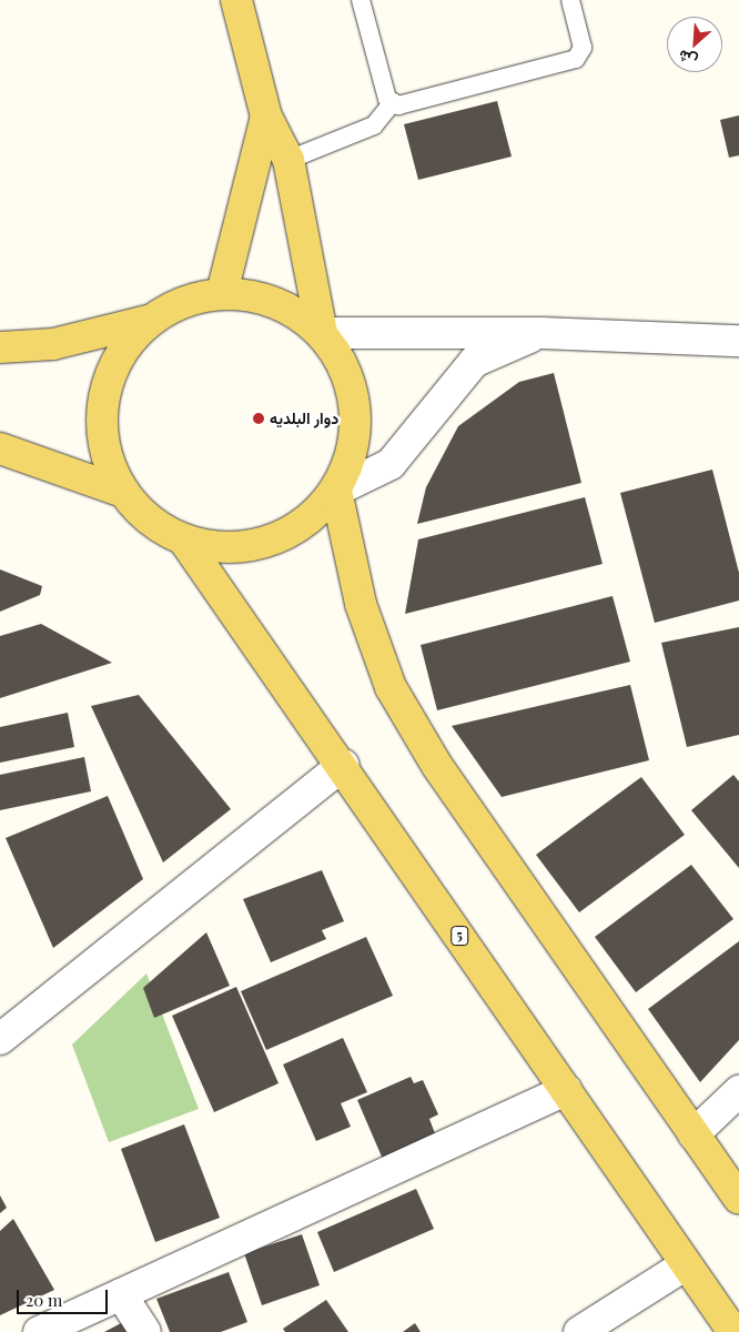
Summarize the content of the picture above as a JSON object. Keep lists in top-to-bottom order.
{
  "streets": {
    "main road": ["5"]
  },
  "places": ["دوار البلديه"],
  "scale_bar": "20 m",
  "north": "bottom left"
}
